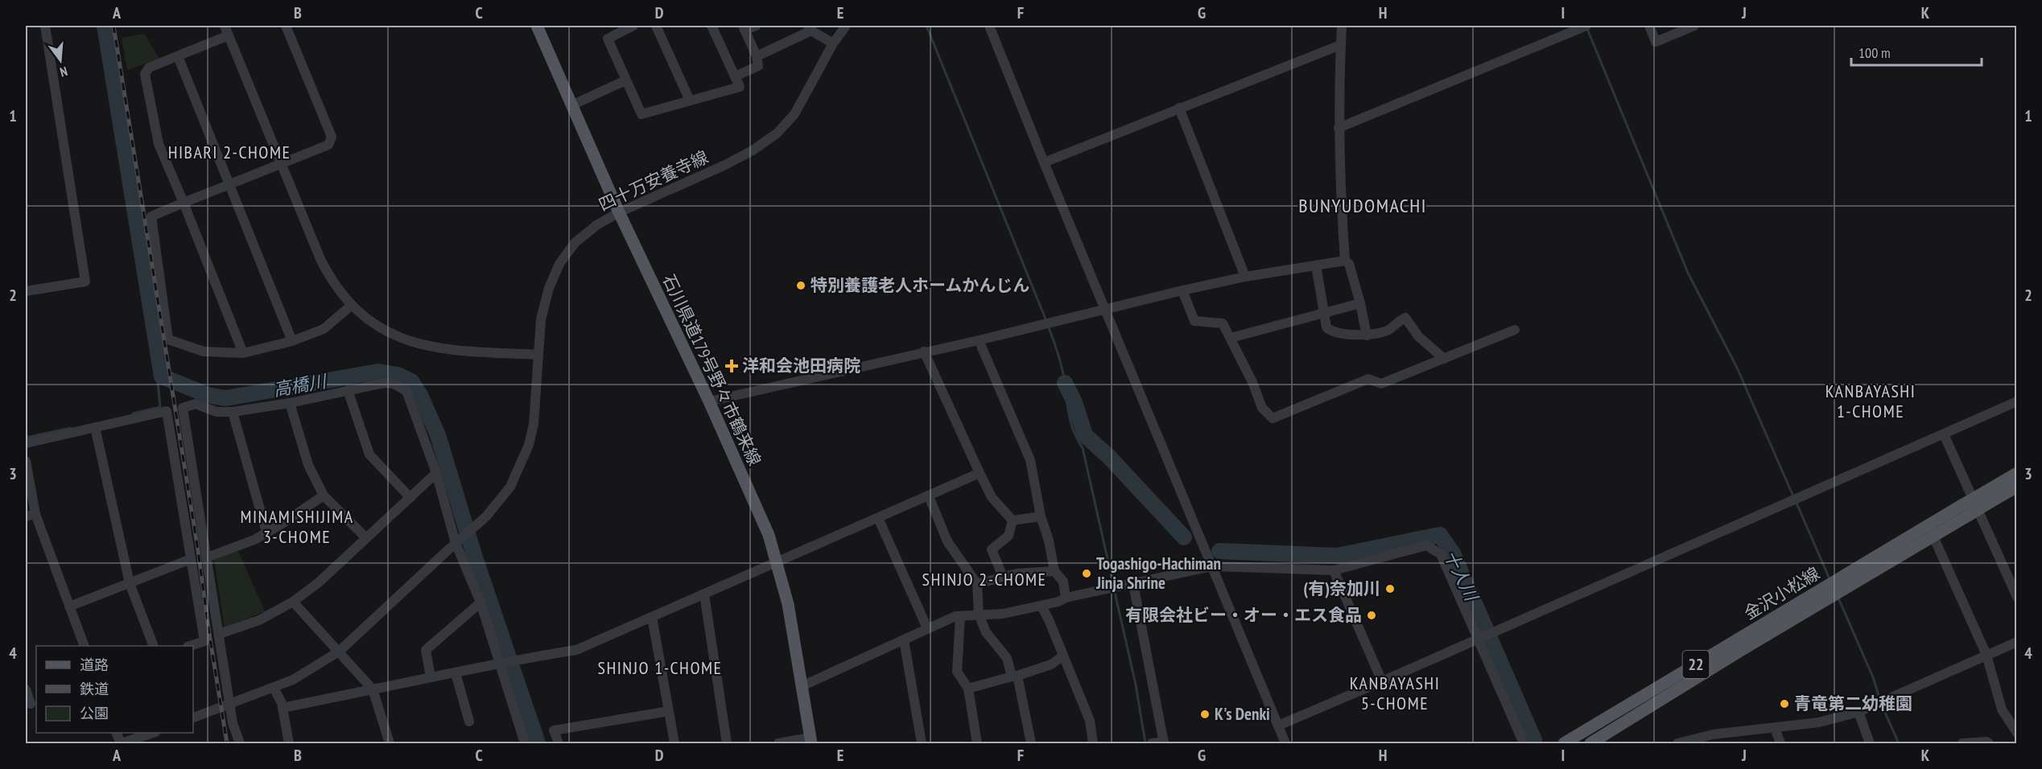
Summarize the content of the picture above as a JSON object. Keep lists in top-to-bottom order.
{
  "streets": {
    "main road": ["石川県道179号野々市鶴来線", "金沢小松線", "22"],
    "street": ["四十万安養寺線"]
  },
  "crossings": [
    ["四十万安養寺線", "石川県道179号野々市鶴来線"]
  ],
  "districts": [
    "HIBARI 2-CHOME",
    "BUNYUDOMACHI",
    "KANBAYASHI 1-CHOME",
    "MINAMISHIJIMA 3-CHOME",
    "SHINJO 2-CHOME",
    "SHINJO 1-CHOME",
    "KANBAYASHI 5-CHOME"
  ],
  "water": ["高橋川", "十人川"],
  "places": {
    "other": [
      "特別養護老人ホームかんじん",
      "Togashigo-Hachiman Jinja Shrine",
      "(有)奈加川",
      "有限会社ビー・オー・エス食品",
      "青竜第二幼稚園",
      "K's Denki"
    ],
    "health": ["洋和会池田病院"]
  },
  "legend": ["道路", "鉄道", "公園"],
  "scale_bar": "100 m",
  "north": "bottom",
  "grid": {
    "columns": [
      "A",
      "B",
      "C",
      "D",
      "E",
      "F",
      "G",
      "H",
      "I",
      "J",
      "K"
    ],
    "rows": [
      "1",
      "2",
      "3",
      "4"
    ]
  }
}
